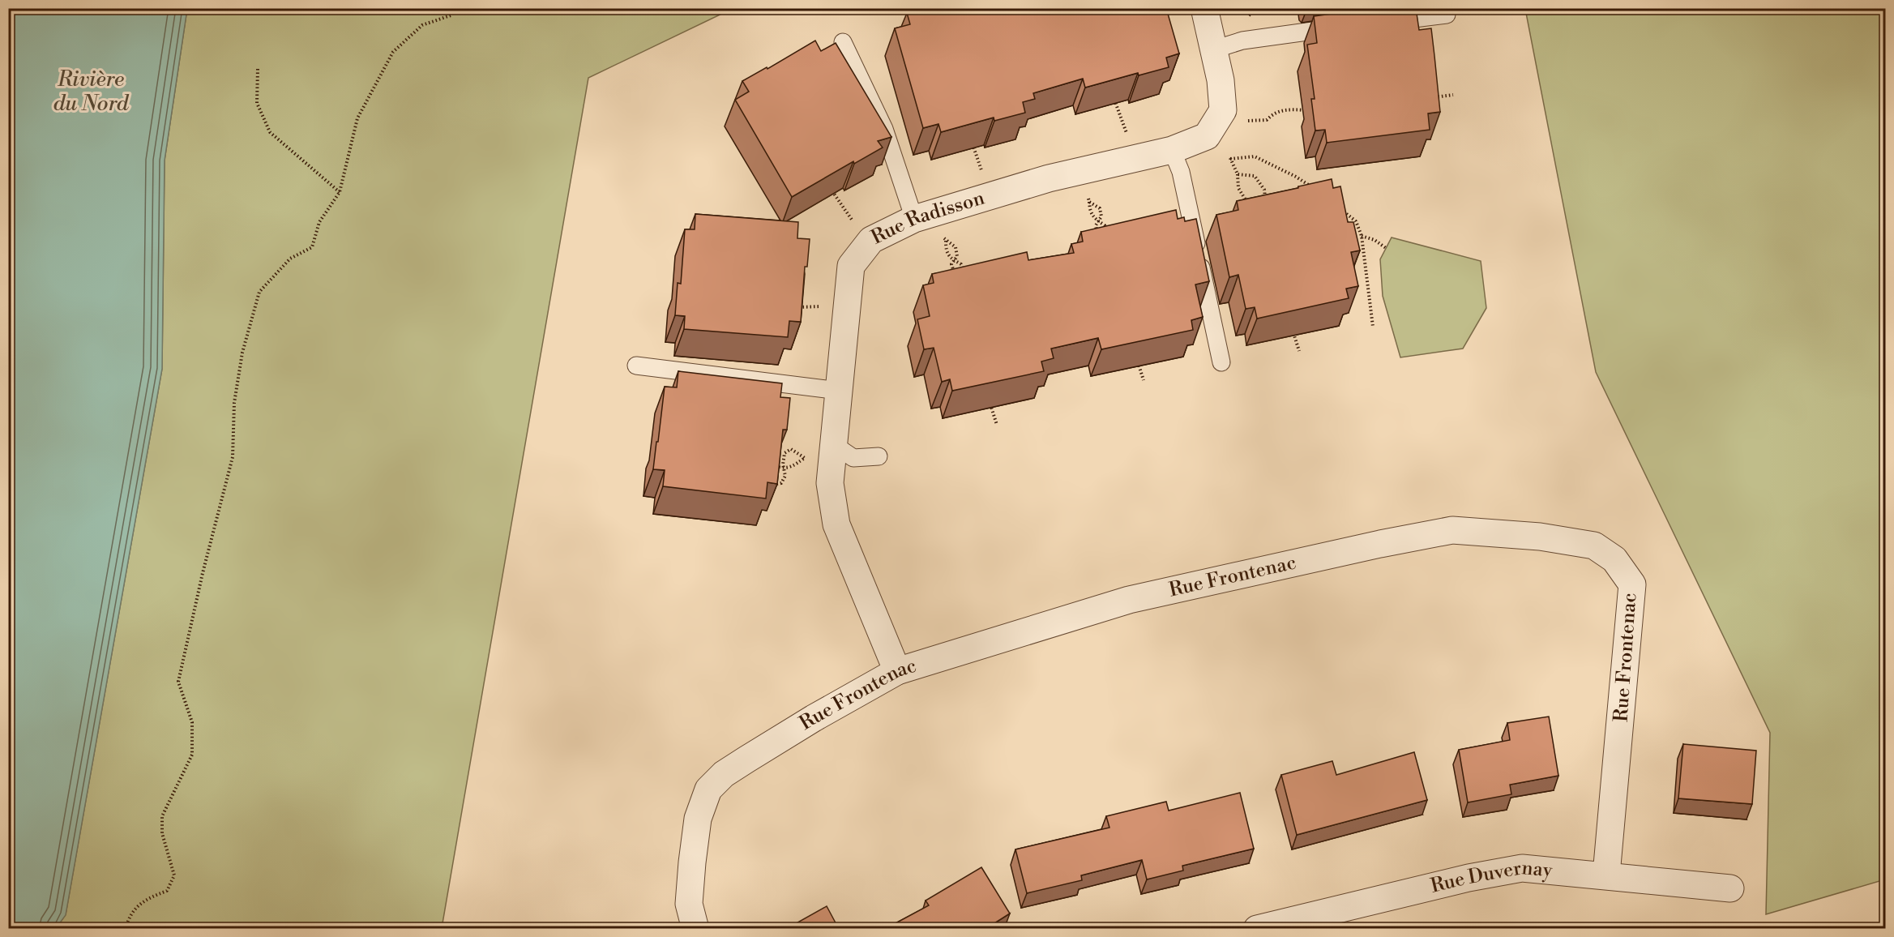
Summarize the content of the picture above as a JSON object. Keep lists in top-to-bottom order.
{
  "streets": {
    "street": ["Rue Radisson", "Rue Frontenac", "Rue Duvernay"]
  },
  "crossings": [
    ["Rue Radisson", "Rue Frontenac"],
    ["Rue Frontenac", "Rue Duvernay"]
  ],
  "water": ["Rivière du Nord"]
}
